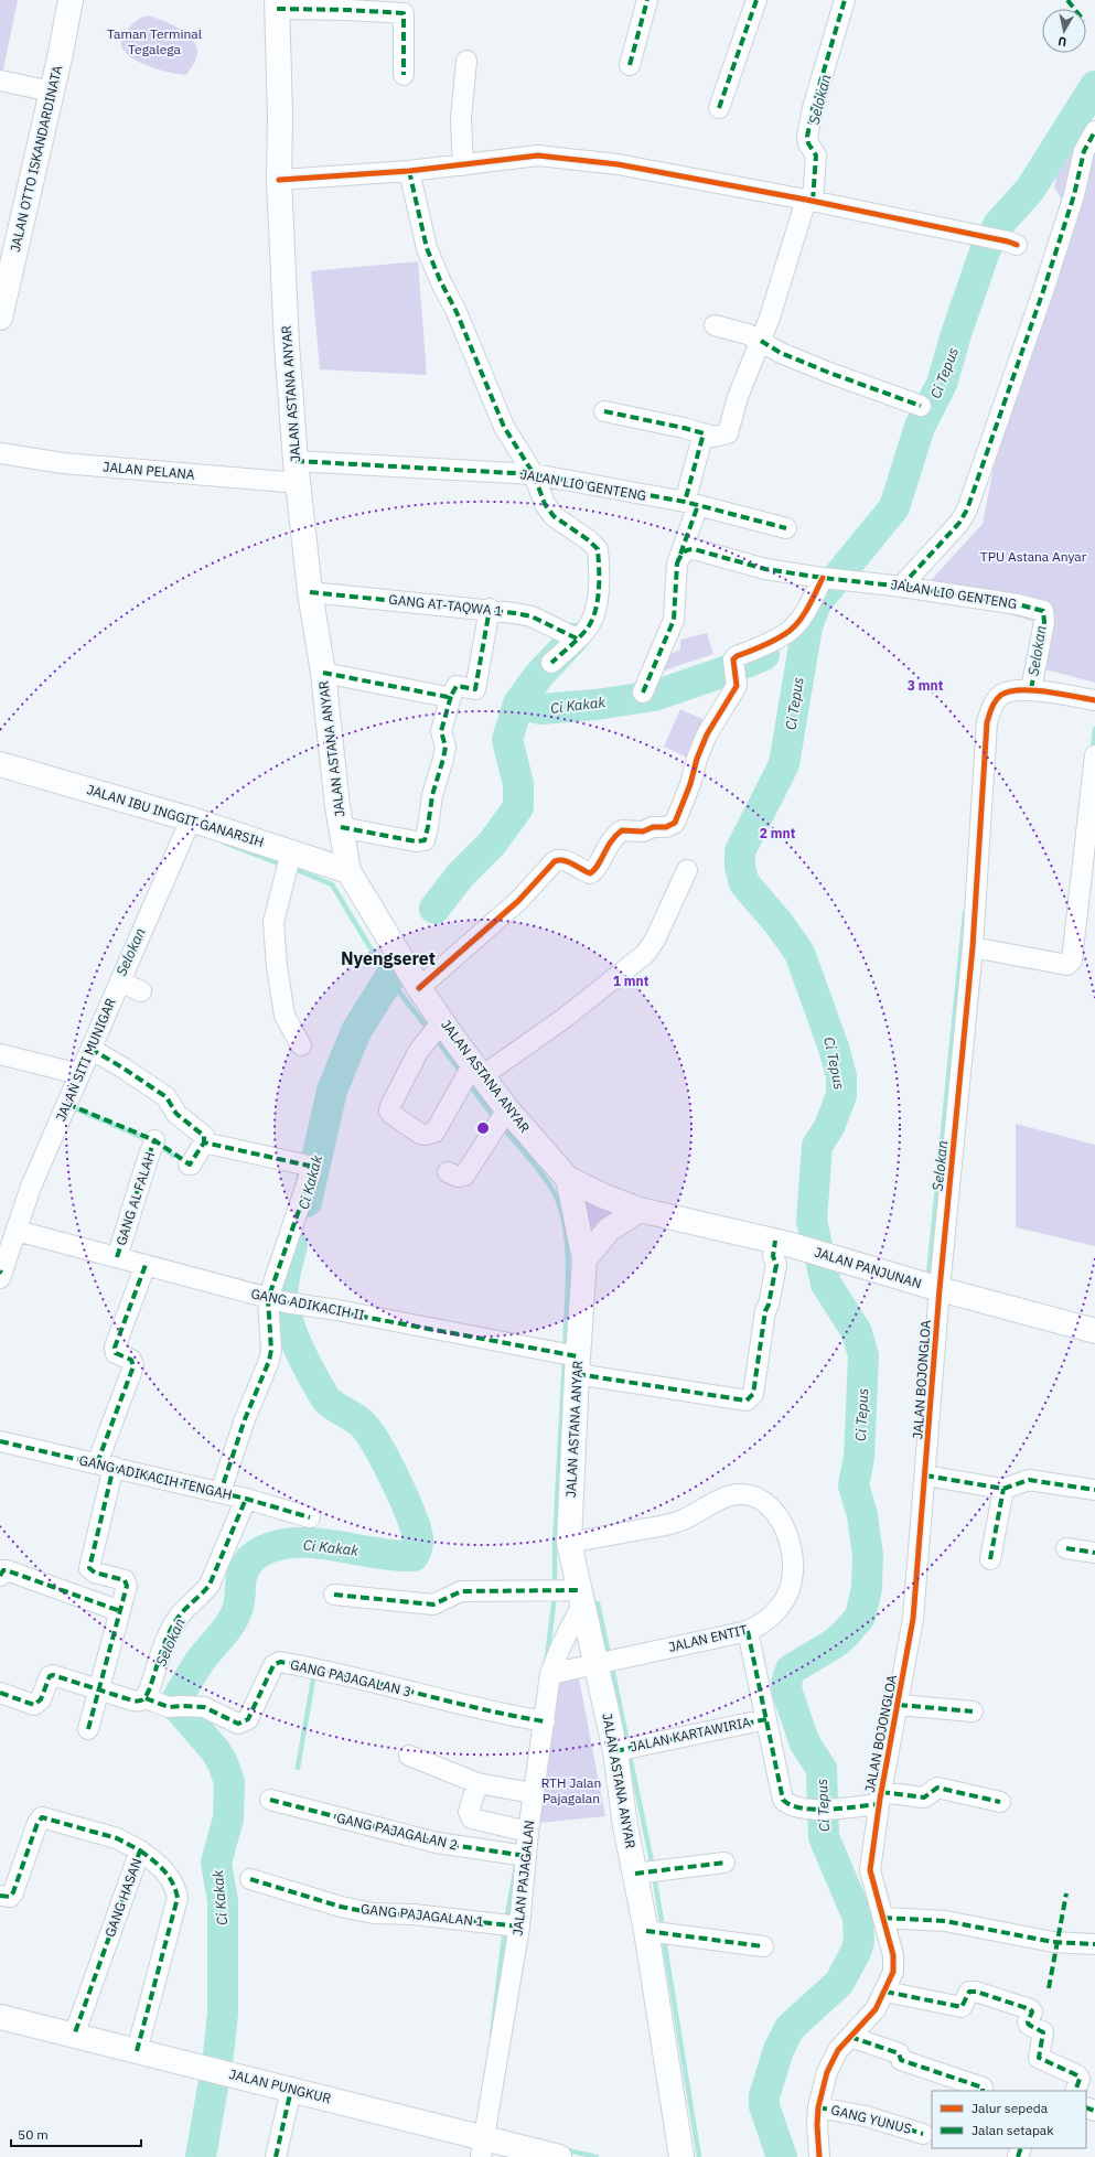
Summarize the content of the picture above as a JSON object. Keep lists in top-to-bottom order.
{
  "streets": {
    "main road": [
      "JALAN OTTO ISKANDARDINATA",
      "JALAN ASTANA ANYAR",
      "JALAN IBU INGGIT GANARSIH",
      "JALAN PANJUNAN",
      "JALAN PUNGKUR"
    ],
    "street": [
      "JALAN PELANA",
      "JALAN LIO GENTENG",
      "GANG AT-TAQWA 1",
      "JALAN SITI MUNIGAR",
      "GANG AL FALAH",
      "GANG ADIKACIH II",
      "JALAN BOJONGLOA",
      "GANG ADIKACIH TENGAH",
      "JALAN ENTIT",
      "GANG PAJAGALAN 3",
      "JALAN KARTAWIRIA",
      "GANG PAJAGALAN 2",
      "JALAN PAJAGALAN",
      "GANG HASAN",
      "GANG PAJAGALAN 1",
      "GANG YUNUS"
    ]
  },
  "crossings": [
    ["JALAN ASTANA ANYAR", "JALAN PELANA"],
    ["JALAN ASTANA ANYAR", "JALAN LIO GENTENG"],
    ["JALAN ASTANA ANYAR", "GANG AT-TAQWA 1"],
    ["JALAN ASTANA ANYAR", "JALAN IBU INGGIT GANARSIH"],
    ["JALAN ASTANA ANYAR", "JALAN PANJUNAN"],
    ["JALAN ASTANA ANYAR", "GANG ADIKACIH II"],
    ["JALAN ASTANA ANYAR", "JALAN ENTIT"],
    ["JALAN ASTANA ANYAR", "JALAN KARTAWIRIA"],
    ["JALAN ASTANA ANYAR", "JALAN PAJAGALAN"],
    ["JALAN PELANA", "JALAN LIO GENTENG"],
    ["JALAN LIO GENTENG", "JALAN BOJONGLOA"],
    ["JALAN IBU INGGIT GANARSIH", "JALAN SITI MUNIGAR"],
    ["JALAN SITI MUNIGAR", "GANG ADIKACIH II"],
    ["GANG AL FALAH", "GANG ADIKACIH II"],
    ["JALAN PANJUNAN", "GANG ADIKACIH II"],
    ["JALAN PANJUNAN", "JALAN BOJONGLOA"],
    ["JALAN BOJONGLOA", "GANG YUNUS"],
    ["JALAN ENTIT", "JALAN PAJAGALAN"],
    ["GANG PAJAGALAN 3", "JALAN PAJAGALAN"],
    ["GANG PAJAGALAN 2", "JALAN PAJAGALAN"],
    ["JALAN PAJAGALAN", "GANG PAJAGALAN 1"],
    ["JALAN PAJAGALAN", "JALAN PUNGKUR"],
    ["GANG HASAN", "JALAN PUNGKUR"]
  ],
  "districts": ["Nyengseret"],
  "water": ["Selokan", "Ci Tepus", "Ci Kakak"],
  "parks": ["Taman Terminal Tegalega", "TPU Astana Anyar", "RTH Jalan Pajagalan"],
  "legend": ["Jalur sepeda", "Jalan setapak"],
  "scale_bar": "50 m",
  "north": "bottom",
  "rings": ["3 mnt", "2 mnt", "1 mnt"]
}
